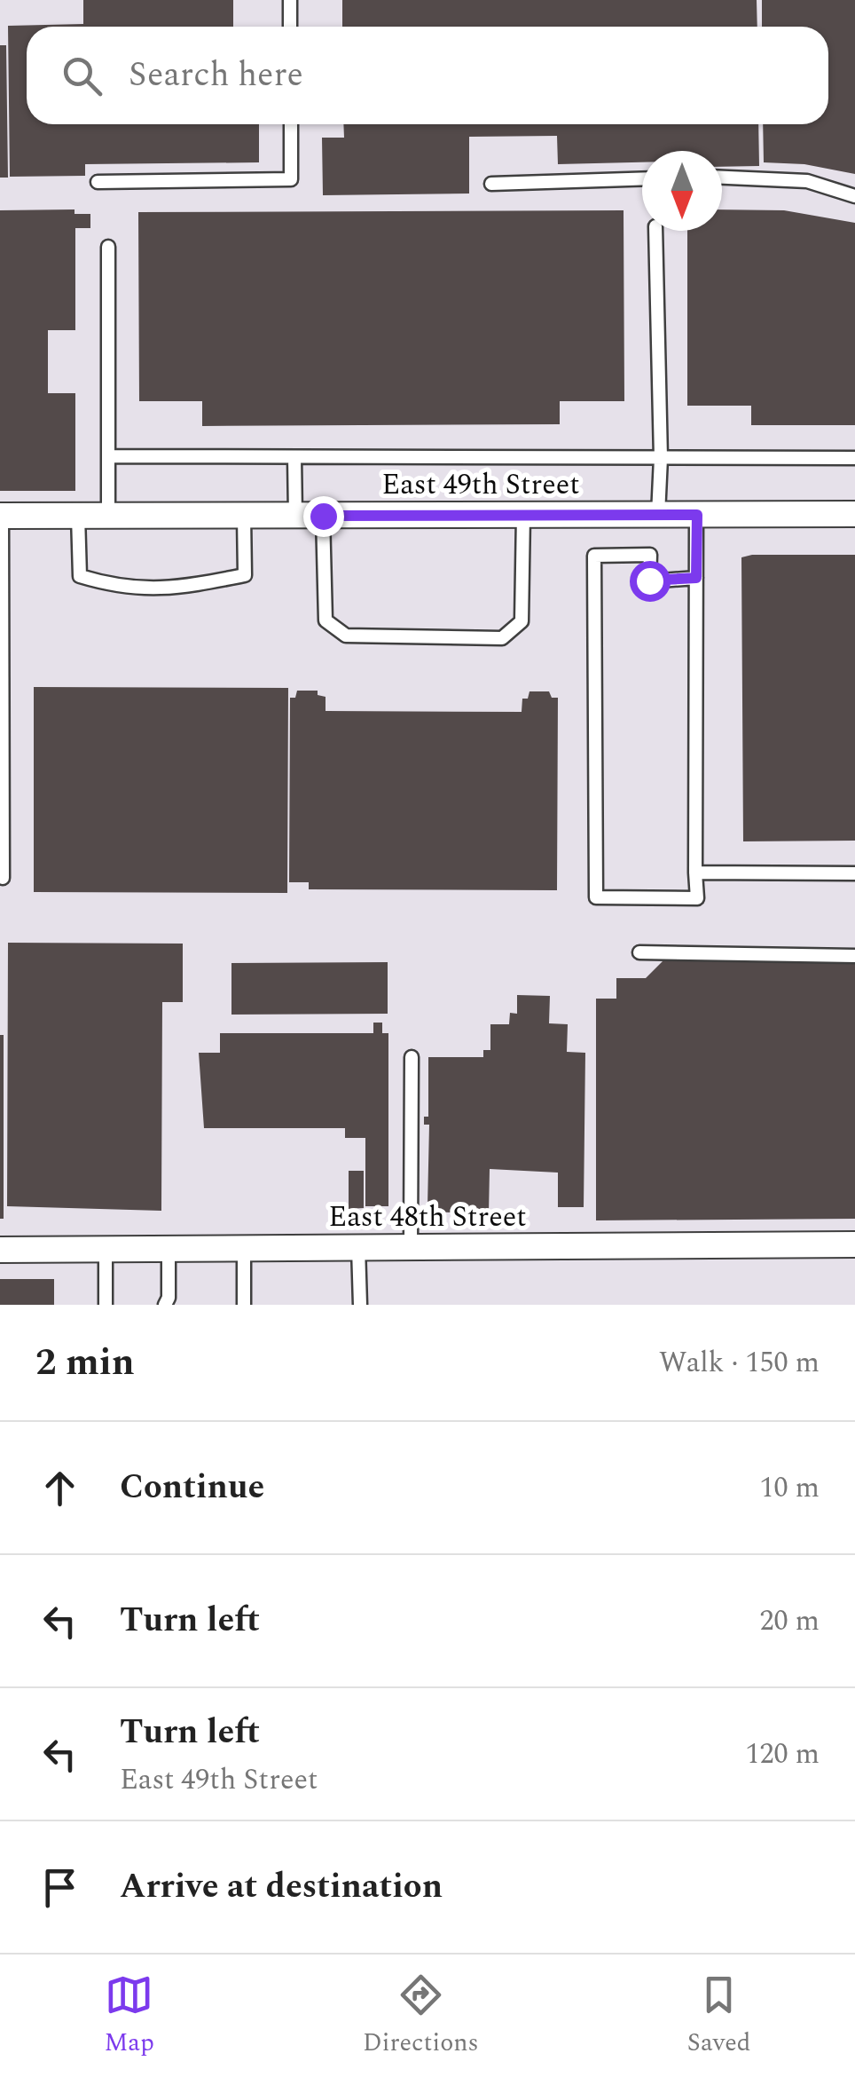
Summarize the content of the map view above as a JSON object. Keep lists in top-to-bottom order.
{
  "streets": {
    "street": ["East 49th Street", "East 48th Street"]
  },
  "north": "bottom",
  "page": {
    "search": "Search here",
    "heading": ["2 min", "Walk · 150 m"],
    "list": [
      ["Continue", "10 m"],
      ["Turn left", "20 m"],
      ["Turn left", "East 49th Street", "120 m"],
      "Arrive at destination"
    ],
    "nav": ["Map", "Directions", "Saved"]
  }
}
